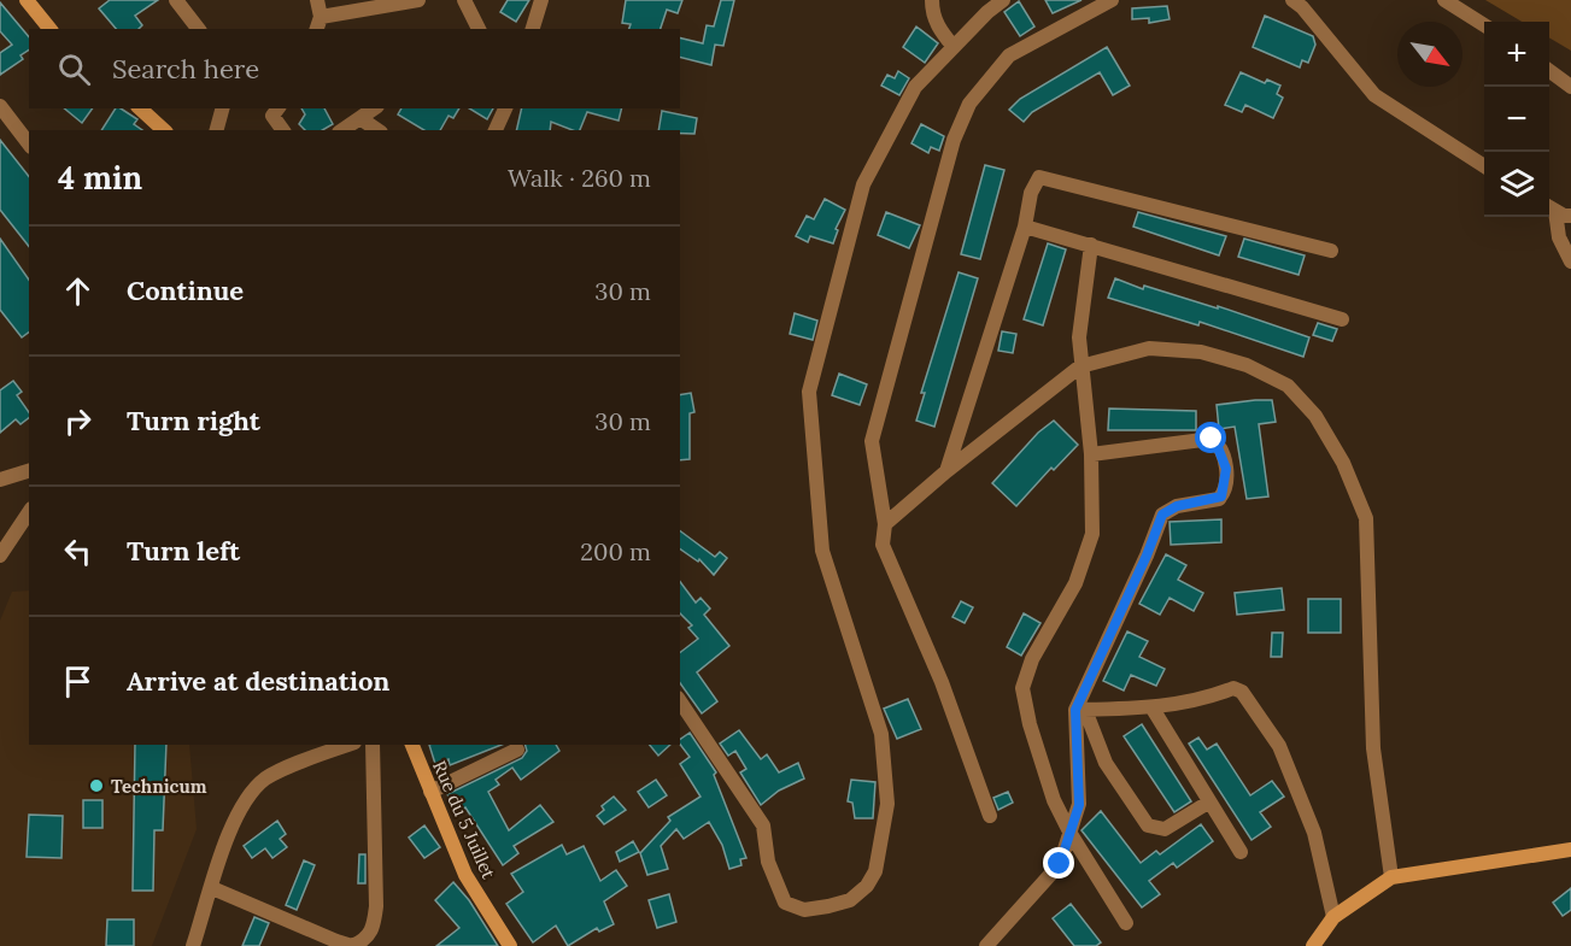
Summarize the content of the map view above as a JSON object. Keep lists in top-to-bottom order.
{
  "streets": {
    "street": ["Rue du 5 Juillet"]
  },
  "places": ["Technicum"],
  "north": "bottom right",
  "page": {
    "map_buttons": ["+", "−"],
    "search": "Search here",
    "heading": ["4 min", "Walk · 260 m"],
    "list": [
      ["Continue", "30 m"],
      ["Turn right", "30 m"],
      ["Turn left", "200 m"],
      "Arrive at destination"
    ]
  }
}
